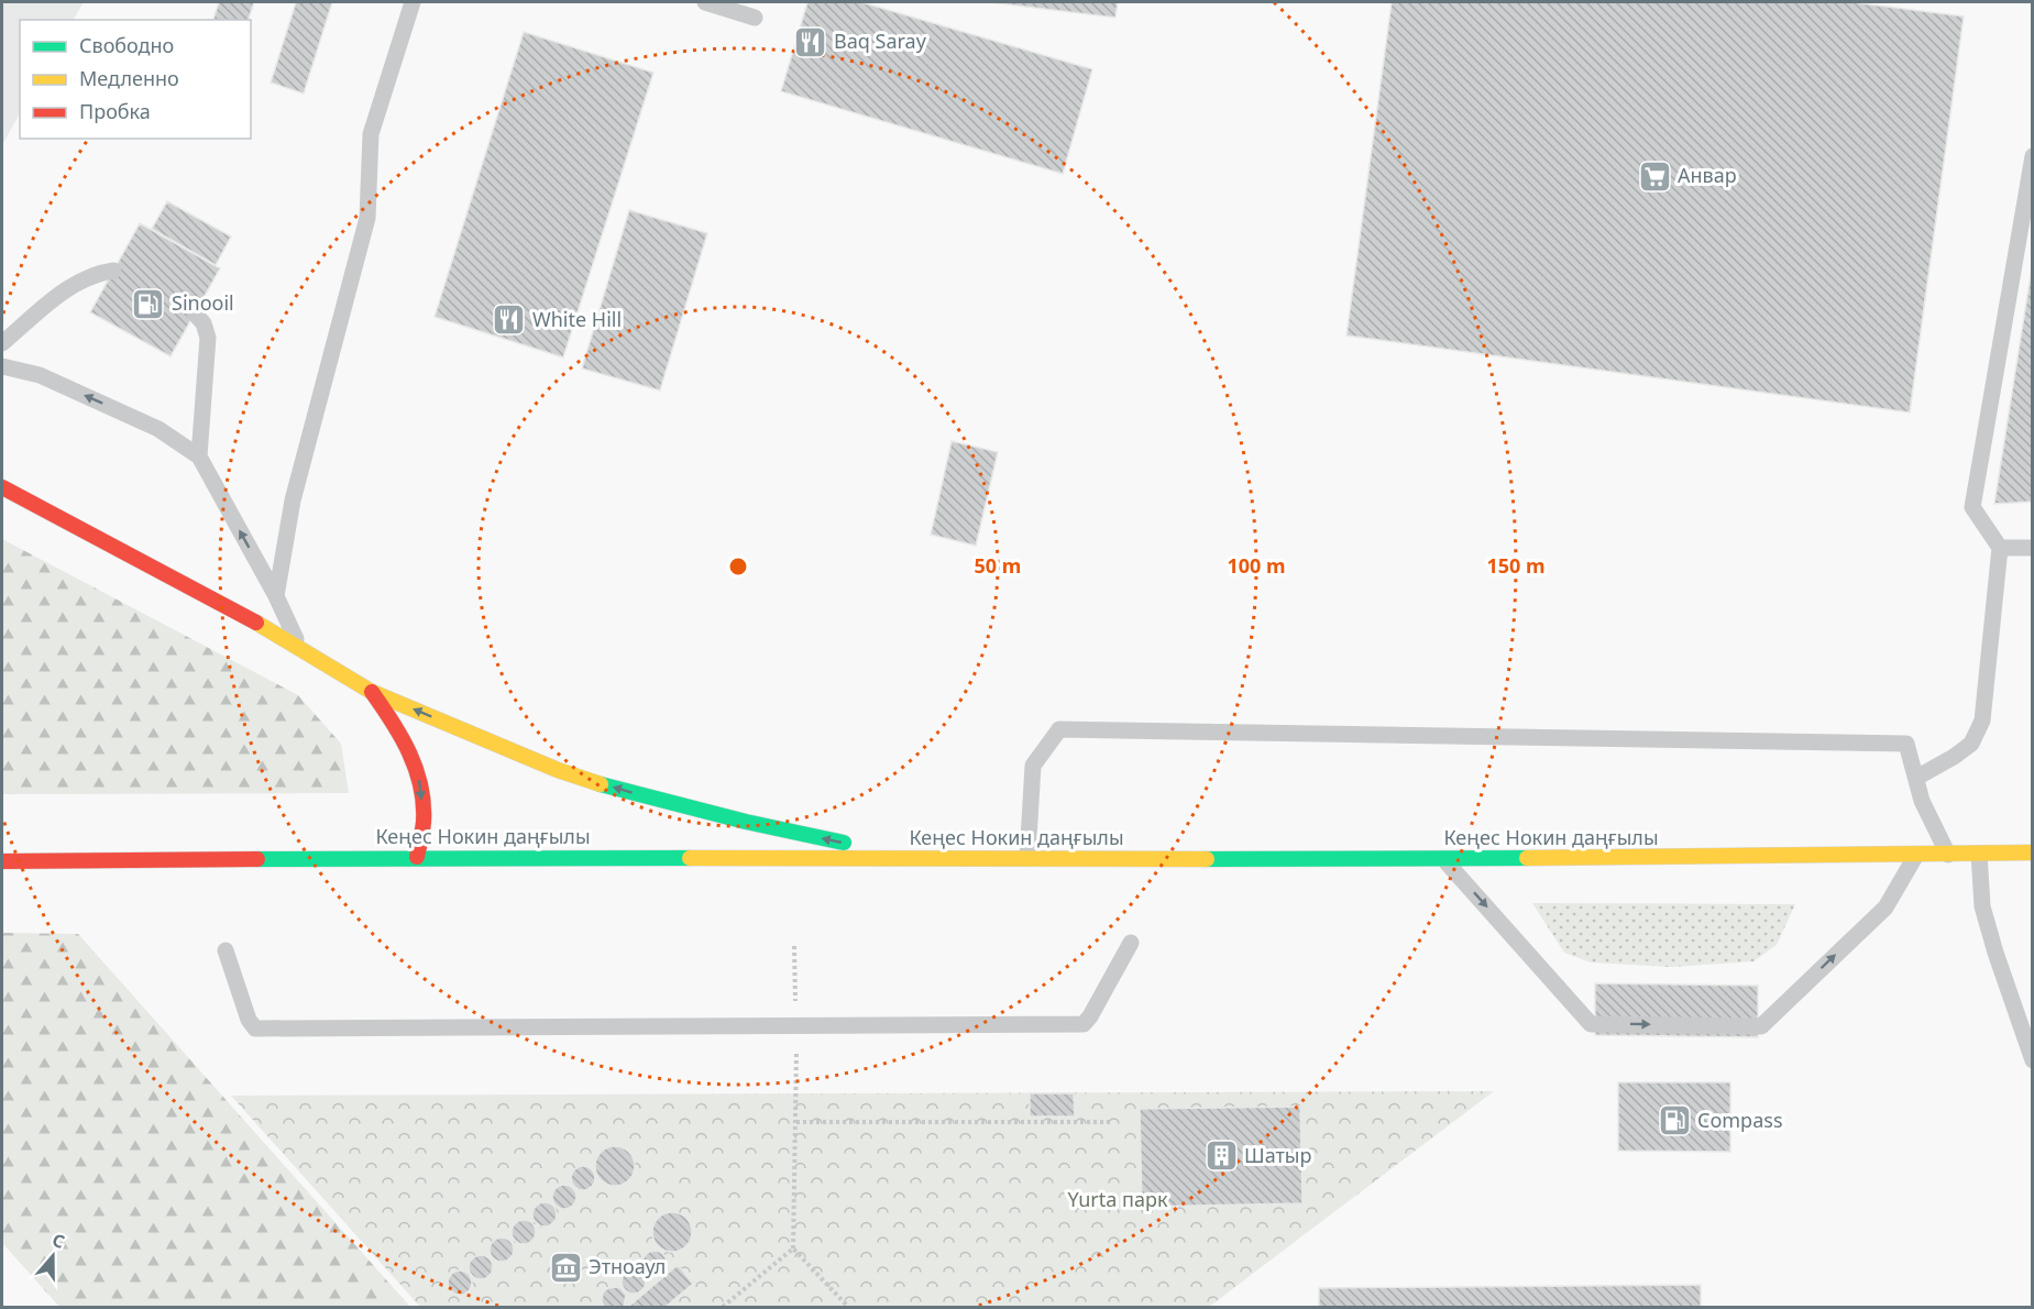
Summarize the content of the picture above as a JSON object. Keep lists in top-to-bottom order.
{
  "streets": {
    "highway": ["Кеңес Нокин даңғылы"]
  },
  "parks": ["Yurta парк"],
  "places": {
    "restaurant": ["Baq Saray", "White Hill"],
    "supermarket": ["Анвар"],
    "fuel station": ["Sinooil", "Compass"],
    "building": ["Шатыр"],
    "museum": ["Этноаул"]
  },
  "legend": ["Свободно", "Медленно", "Пробка"],
  "north": "top",
  "rings": ["50 m", "100 m", "150 m"]
}
